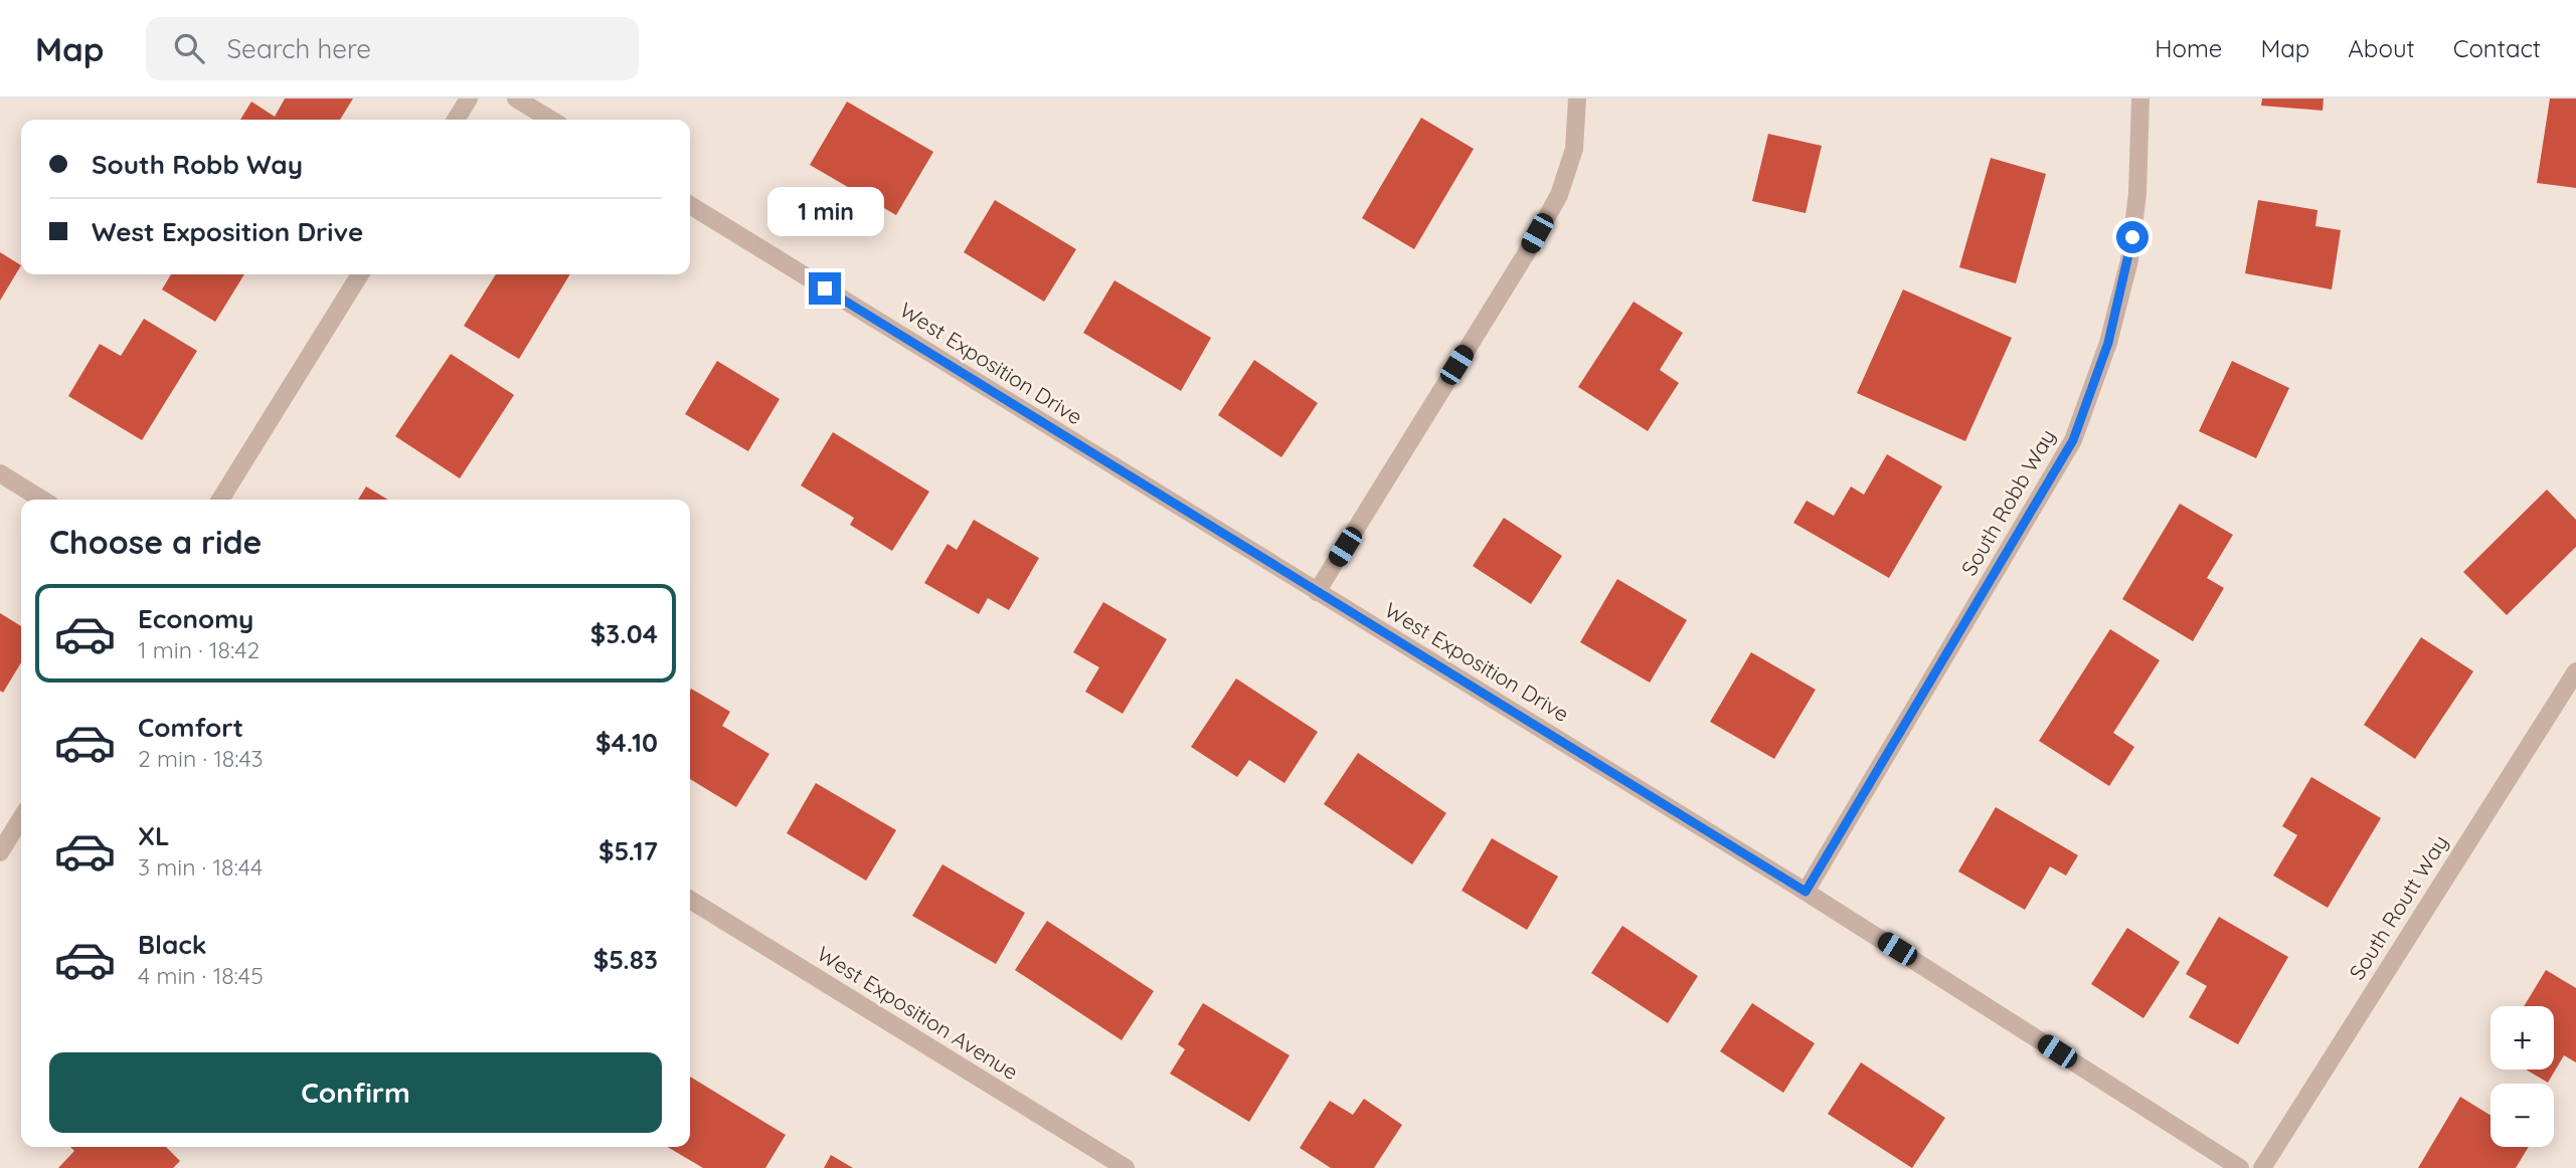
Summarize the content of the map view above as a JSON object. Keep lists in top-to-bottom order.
{
  "streets": {
    "street": [
      "West Exposition Drive",
      "South Robb Way",
      "South Routt Way",
      "West Exposition Avenue"
    ]
  },
  "crossings": [
    ["West Exposition Drive", "South Robb Way"]
  ],
  "page": {
    "header": "Map",
    "search": "Search here",
    "nav": [
      "Home",
      "Map",
      "About",
      "Contact"
    ],
    "banner": ["South Robb Way", "West Exposition Drive"],
    "bubble": "1 min",
    "heading": "Choose a ride",
    "list": [
      {
        "name": "Economy",
        "note": "1 min · 18:42",
        "value": "$3.04"
      },
      {
        "name": "Comfort",
        "note": "2 min · 18:43",
        "value": "$4.10"
      },
      {
        "name": "XL",
        "note": "3 min · 18:44",
        "value": "$5.17"
      },
      {
        "name": "Black",
        "note": "4 min · 18:45",
        "value": "$5.83"
      }
    ],
    "map_buttons": ["+", "−"],
    "buttons": "Confirm"
  }
}
